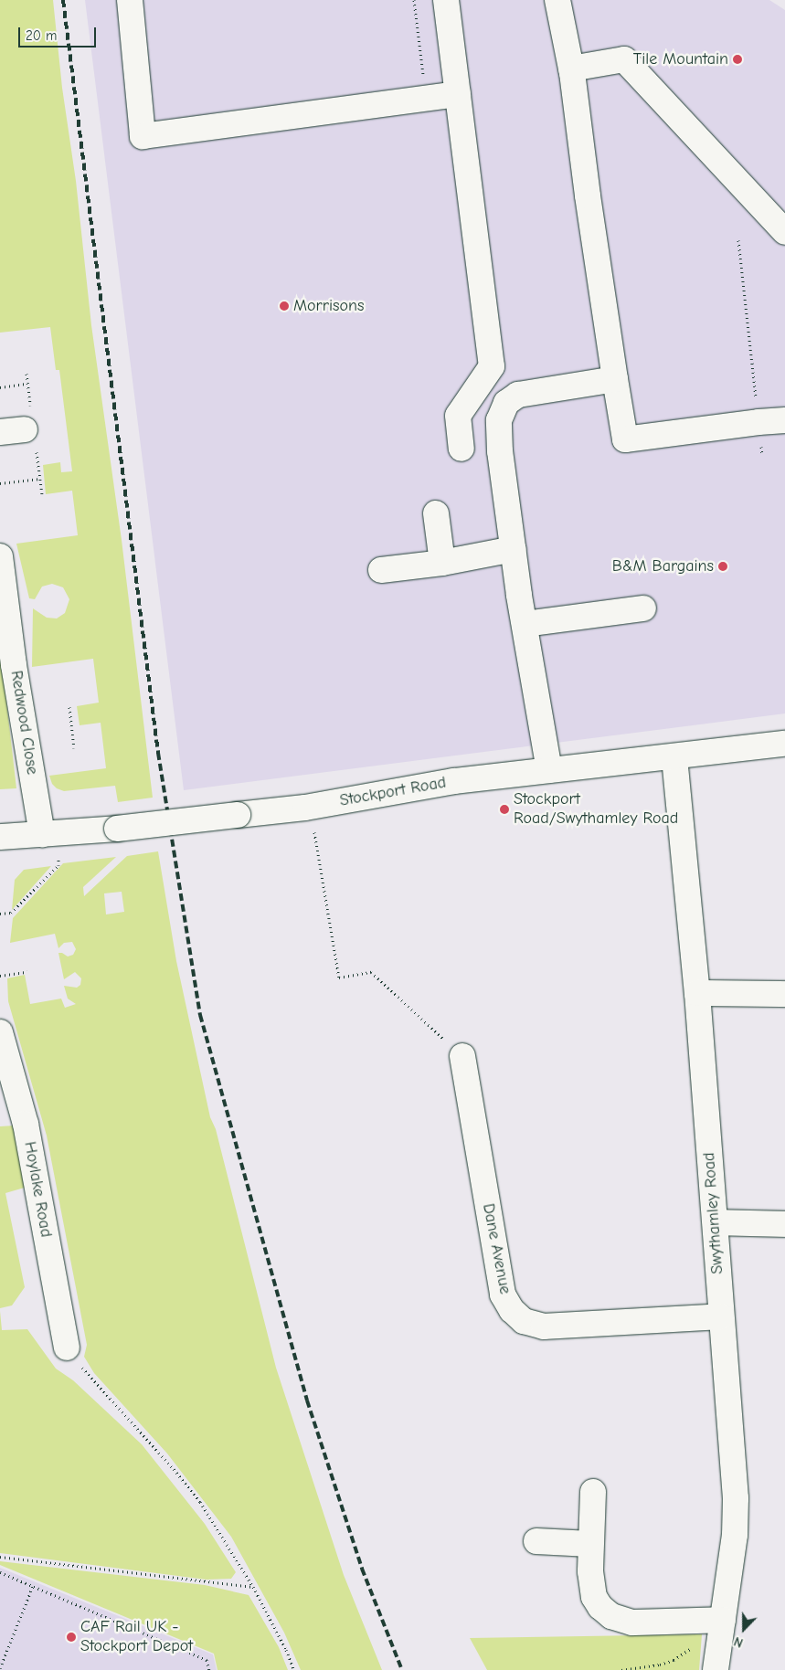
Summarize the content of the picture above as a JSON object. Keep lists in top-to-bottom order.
{
  "streets": {
    "street": [
      "Redwood Close",
      "Stockport Road",
      "Hoylake Road",
      "Swythamley Road",
      "Dane Avenue"
    ]
  },
  "crossings": [
    ["Redwood Close", "Stockport Road"],
    ["Stockport Road", "Swythamley Road"],
    ["Swythamley Road", "Dane Avenue"]
  ],
  "places": [
    "Tile Mountain",
    "Morrisons",
    "B&M Bargains",
    "Stockport Road/Swythamley Road",
    "CAF Rail UK - Stockport Depot"
  ],
  "scale_bar": "20 m",
  "north": "bottom"
}
